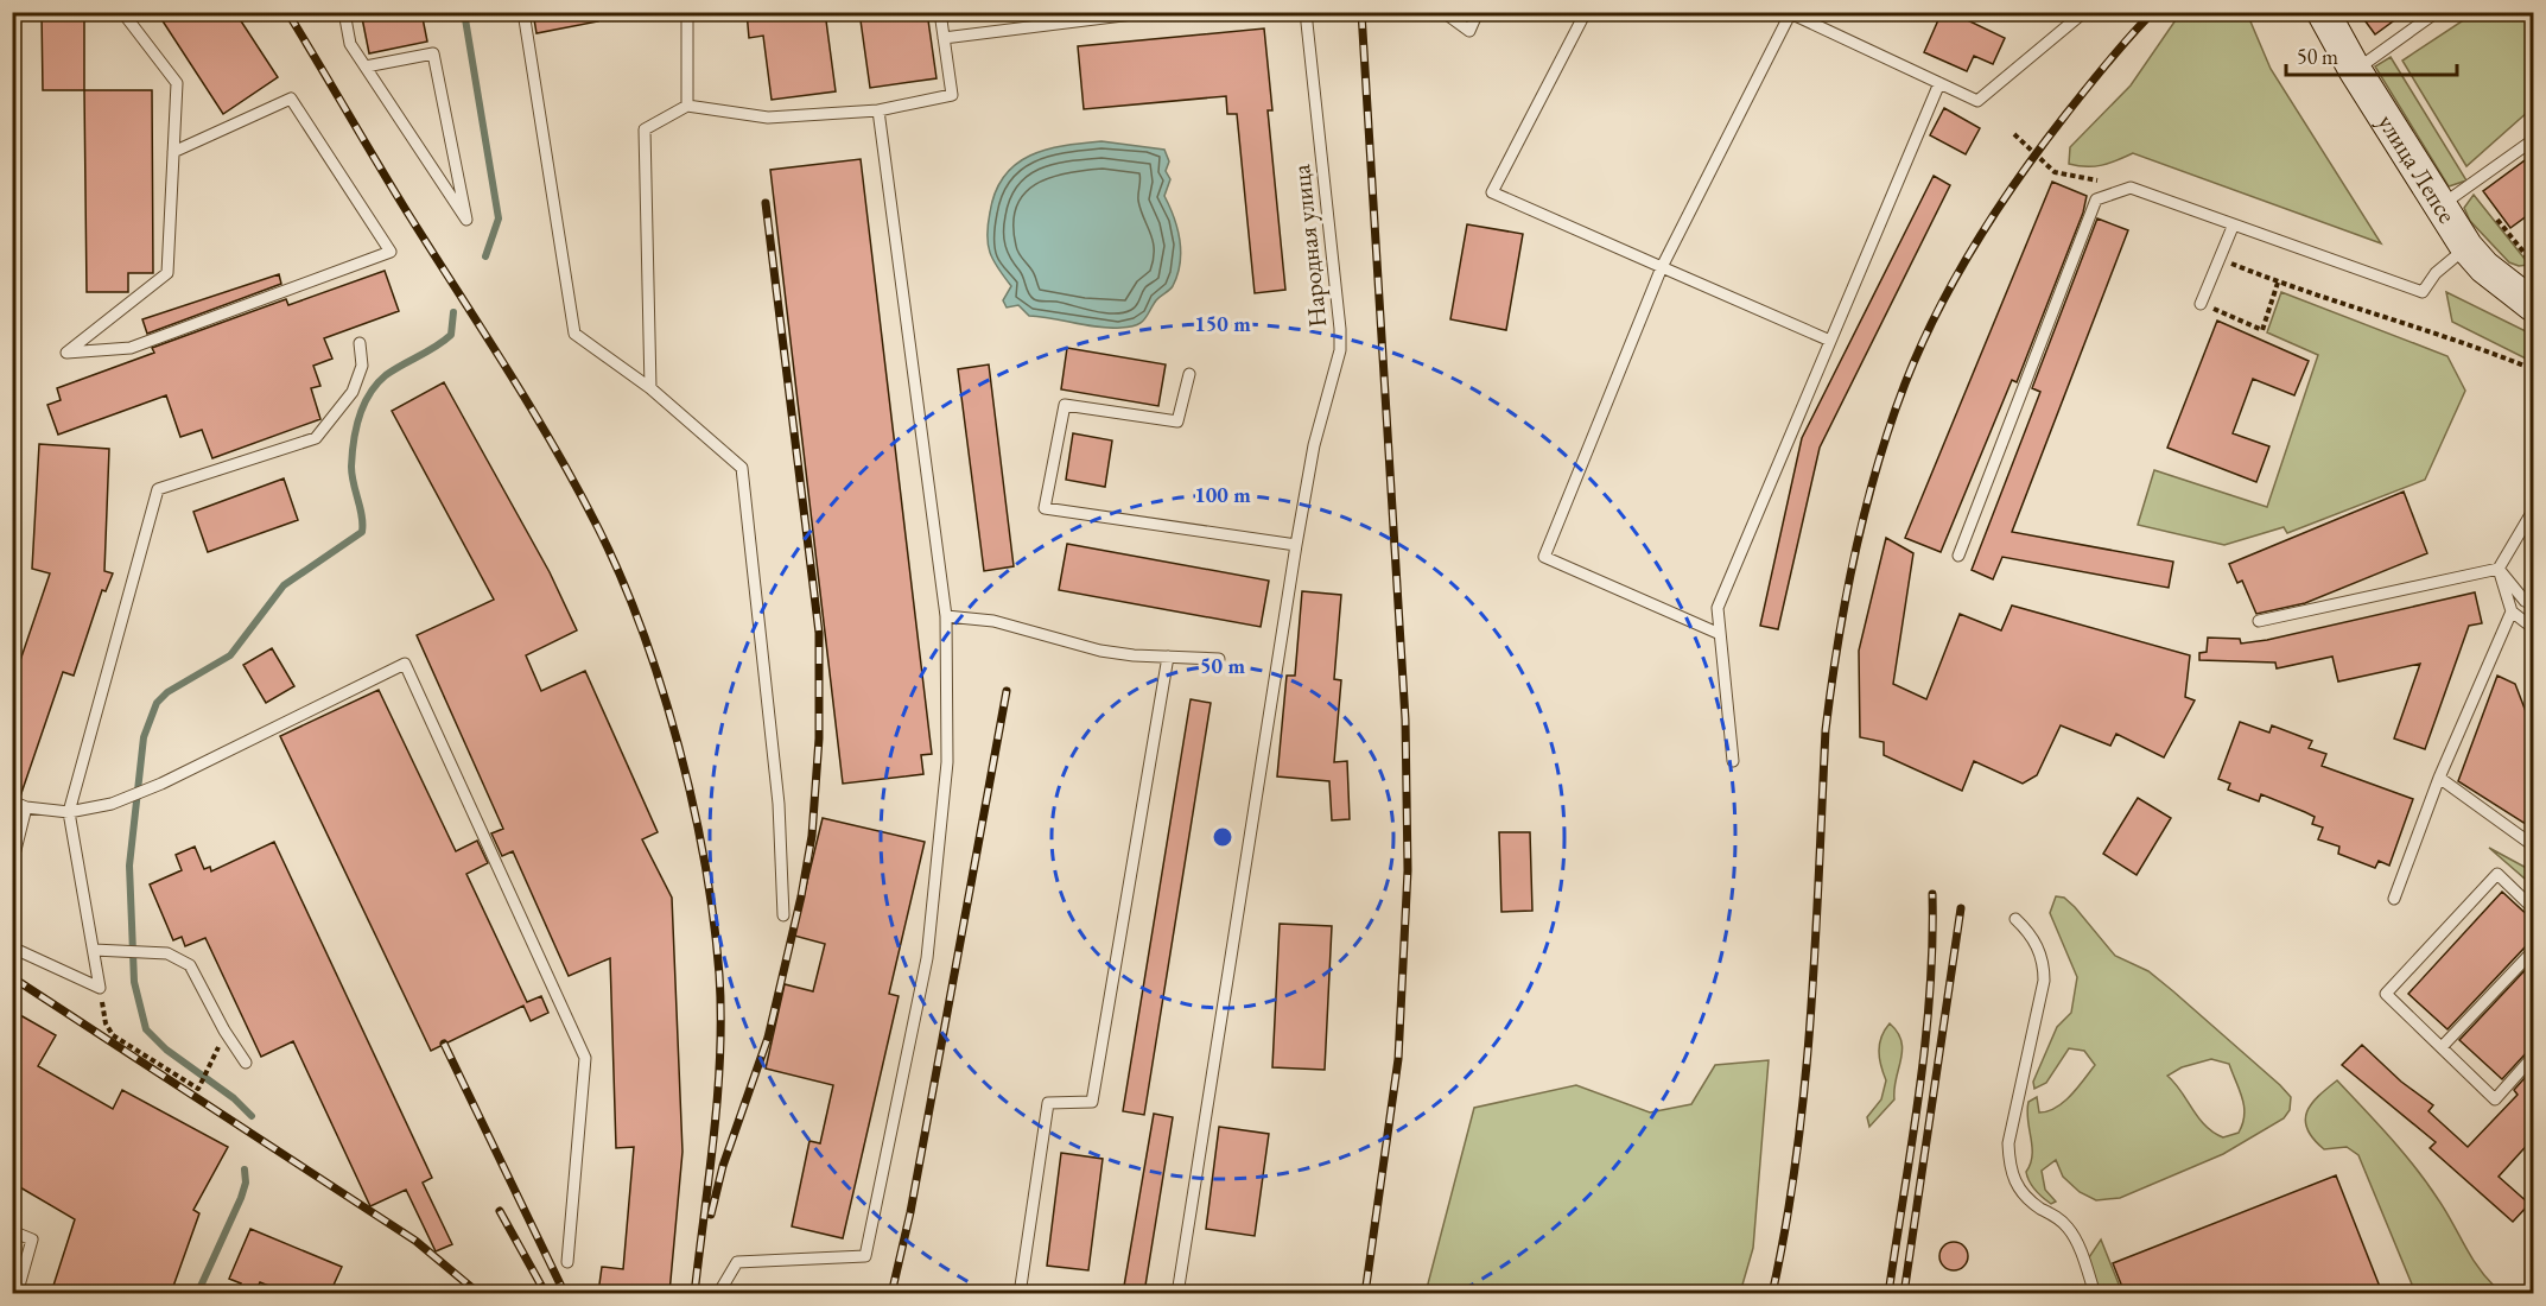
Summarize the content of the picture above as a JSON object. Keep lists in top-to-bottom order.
{
  "streets": {
    "main road": ["улица Лепсе"],
    "lane": ["Народная улица"]
  },
  "scale_bar": "50 m",
  "rings": ["150 m", "100 m", "50 m"]
}
